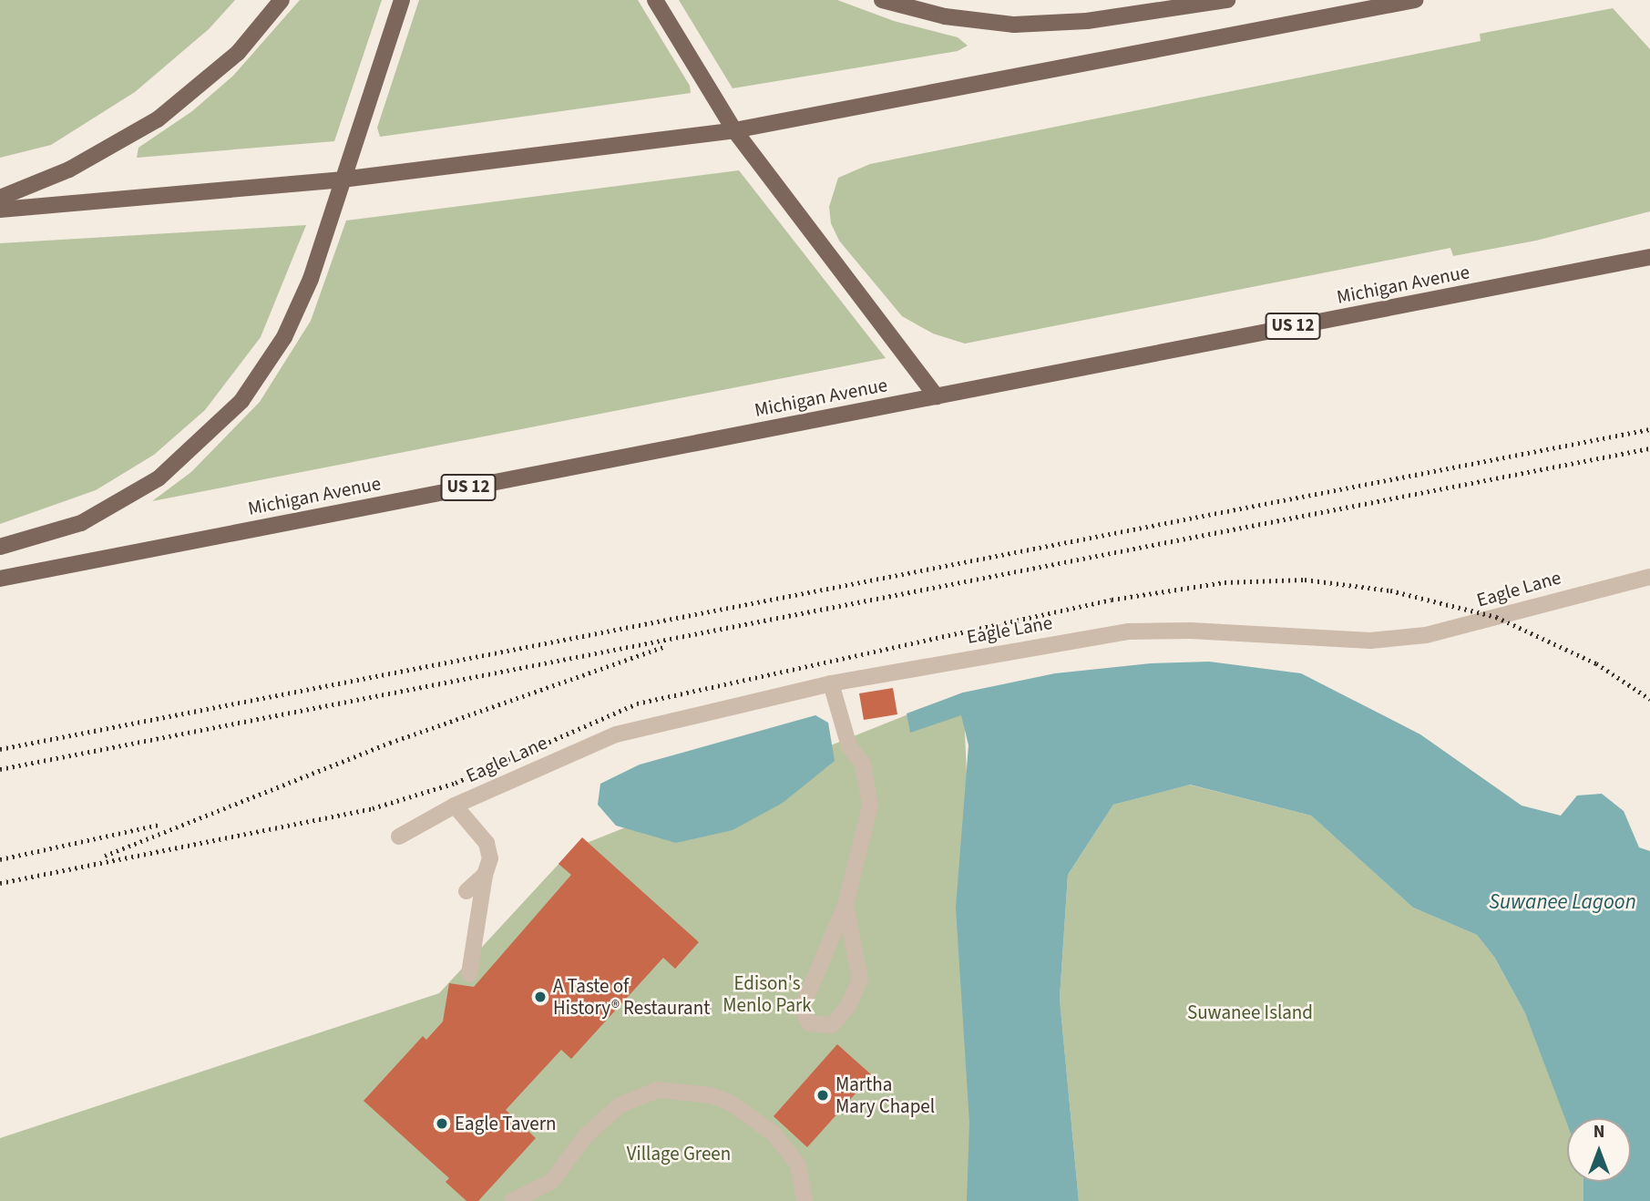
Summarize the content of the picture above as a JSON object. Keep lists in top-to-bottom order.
{
  "streets": {
    "main road": ["Michigan Avenue", "US 12"],
    "street": ["Eagle Lane"]
  },
  "water": ["Suwanee Lagoon"],
  "parks": ["Edison's Menlo Park", "Suwanee Island", "Village Green"],
  "places": ["A Taste of History® Restaurant", "Martha Mary Chapel", "Eagle Tavern"],
  "north": "top"
}
